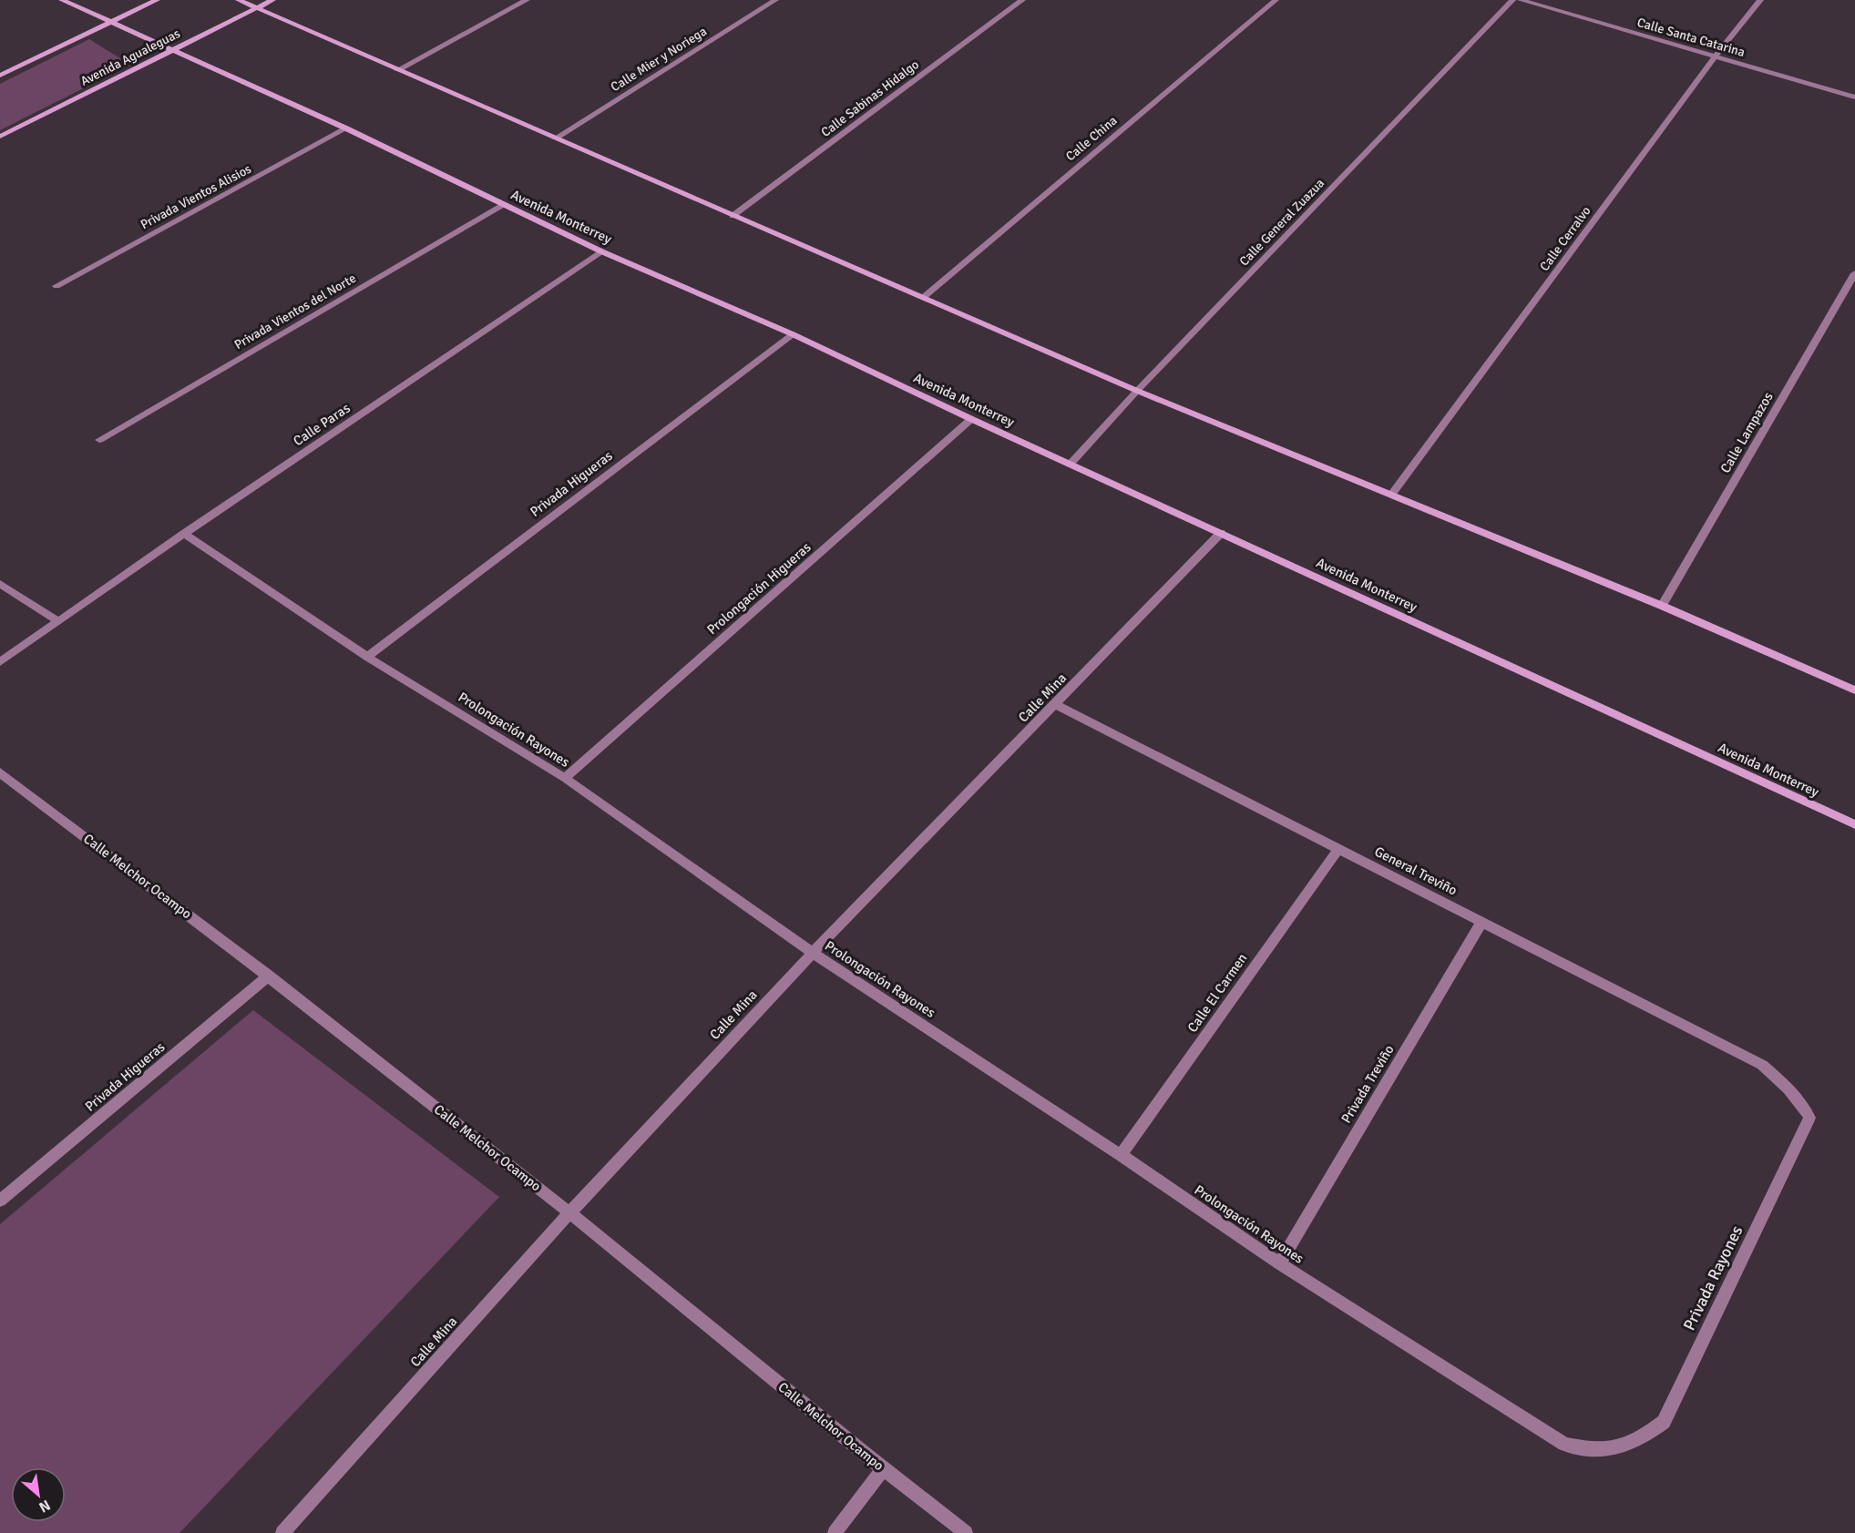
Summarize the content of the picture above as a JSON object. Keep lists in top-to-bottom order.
{
  "streets": {
    "street": [
      "Calle Santa Catarina",
      "Avenida Agualeguas",
      "Calle Mier y Noriega",
      "Calle Sabinas Hidalgo",
      "Calle China",
      "Privada Vientos Alisios",
      "Avenida Monterrey",
      "Calle General Zuazua",
      "Calle Cerralvo",
      "Privada Vientos del Norte",
      "Calle Paras",
      "Calle Lampazos",
      "Privada Higueras",
      "Prolongación Higueras",
      "Calle Mina",
      "Prolongación Rayones",
      "General Treviño",
      "Calle Melchor Ocampo",
      "Calle El Carmen",
      "Privada Treviño",
      "Privada Rayones"
    ]
  },
  "crossings": [
    ["Calle Santa Catarina", "Calle Cerralvo"],
    ["Avenida Agualeguas", "Avenida Monterrey"],
    ["Privada Vientos Alisios", "Avenida Monterrey"],
    ["Avenida Monterrey", "Calle General Zuazua"],
    ["Avenida Monterrey", "Privada Vientos del Norte"],
    ["Avenida Monterrey", "Calle Paras"],
    ["Avenida Monterrey", "Privada Higueras"],
    ["Avenida Monterrey", "Prolongación Higueras"],
    ["Avenida Monterrey", "Calle Mina"],
    ["Calle Paras", "Prolongación Rayones"],
    ["Privada Higueras", "Prolongación Rayones"],
    ["Privada Higueras", "Calle Melchor Ocampo"],
    ["Prolongación Higueras", "Prolongación Rayones"],
    ["Calle Mina", "Prolongación Rayones"],
    ["Calle Mina", "General Treviño"],
    ["Calle Mina", "Calle Melchor Ocampo"],
    ["Prolongación Rayones", "Calle El Carmen"],
    ["Prolongación Rayones", "Privada Treviño"],
    ["Prolongación Rayones", "Privada Rayones"],
    ["General Treviño", "Calle El Carmen"],
    ["General Treviño", "Privada Treviño"],
    ["General Treviño", "Privada Rayones"]
  ],
  "north": "bottom right"
}
